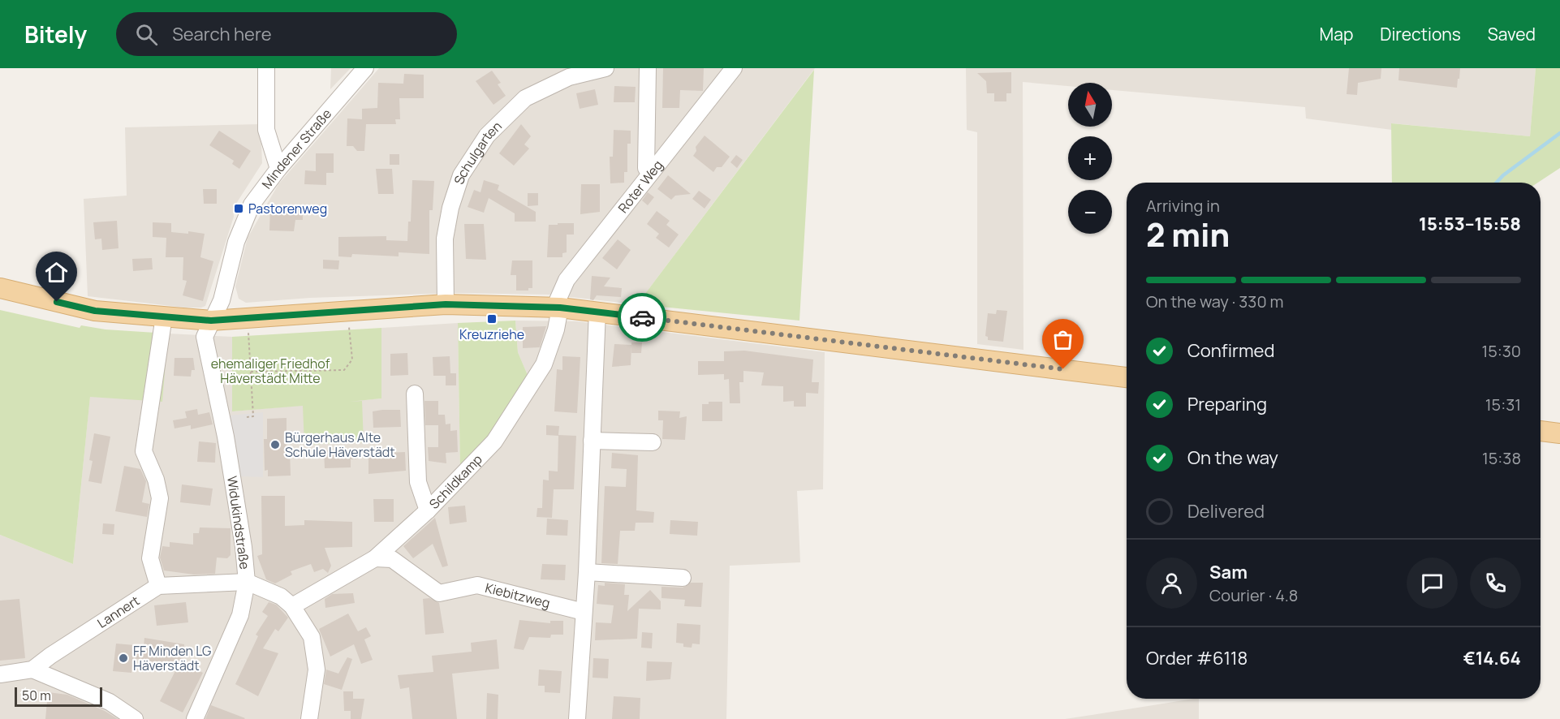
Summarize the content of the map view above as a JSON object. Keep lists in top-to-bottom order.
{
  "streets": {
    "street": [
      "Mindener Straße",
      "Schulgarten",
      "Roter Weg",
      "Schildkamp",
      "Widukindstraße",
      "Kiebitzweg",
      "Lannert"
    ]
  },
  "crossings": [
    ["Mindener Straße", "Widukindstraße"],
    ["Roter Weg", "Schildkamp"],
    ["Schildkamp", "Kiebitzweg"],
    ["Widukindstraße", "Lannert"]
  ],
  "parks": ["ehemaliger Friedhof Häverstädt Mitte"],
  "places": {
    "transit": ["Pastorenweg", "Kreuzriehe"],
    "other": ["Bürgerhaus Alte Schule Häverstädt", "FF Minden LG Häverstädt"]
  },
  "scale_bar": "50 m",
  "north": "top",
  "page": {
    "header": "Bitely",
    "search": "Search here",
    "nav": ["Map", "Directions", "Saved"],
    "map_buttons": ["+", "−"],
    "heading": ["2 min", "Arriving in", "15:53–15:58"],
    "panel": [
      "Sam",
      "Courier · 4.8",
      "Order #6118",
      "€14.64"
    ],
    "bar": "On the way · 330 m",
    "list": [
      ["Confirmed", "15:30"],
      ["Preparing", "15:31"],
      ["On the way", "15:38"],
      "Delivered"
    ],
    "scale": "50 m"
  }
}
